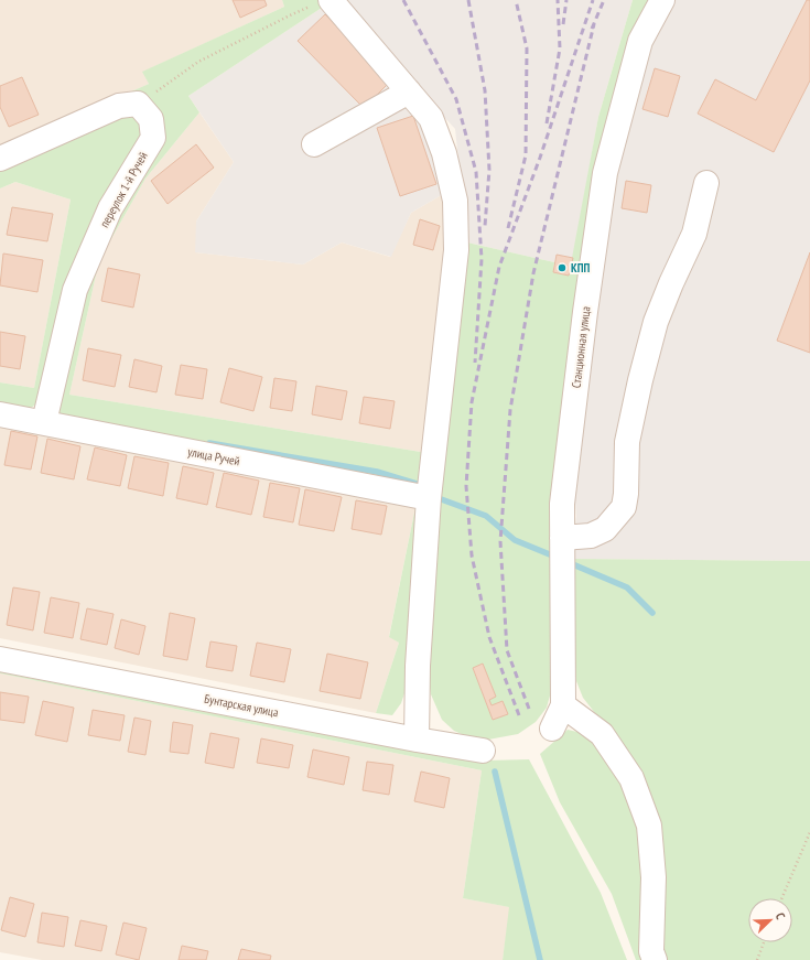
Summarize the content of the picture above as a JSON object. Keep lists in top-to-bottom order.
{
  "streets": {
    "street": [
      "переулок 1-й Ручей",
      "Станционная улица",
      "улица Ручей",
      "Бунтарская улица"
    ]
  },
  "crossings": [
    ["переулок 1-й Ручей", "улица Ручей"]
  ],
  "places": ["КПП"],
  "north": "top right"
}
